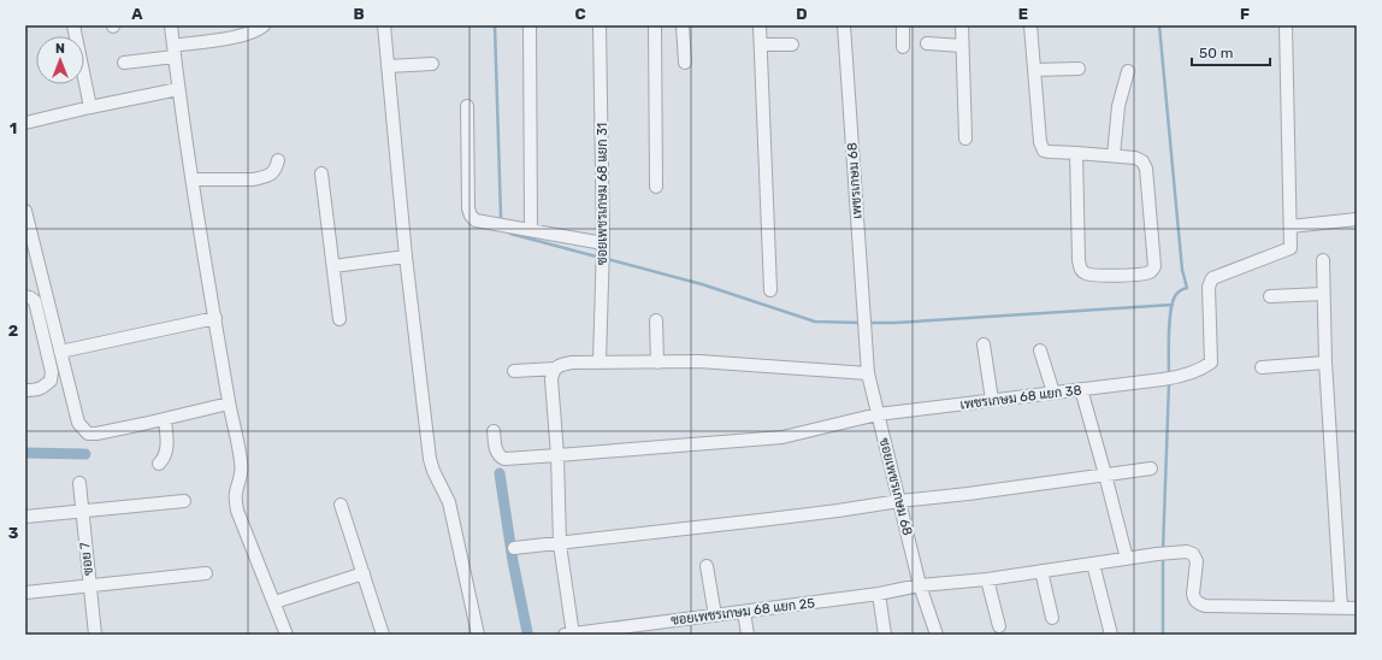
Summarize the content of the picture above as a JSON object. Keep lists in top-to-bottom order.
{
  "streets": {
    "street": [
      "เพชรเกษม 68",
      "ซอยเพชรเกษม 68 แยก 31",
      "เพชรเกษม 68 แยก 38",
      "ซอยเพชรเกษม 68",
      "ซอย 7",
      "ซอยเพชรเกษม 68 แยก 25"
    ]
  },
  "crossings": [
    ["เพชรเกษม 68", "ซอยเพชรเกษม 68"],
    ["เพชรเกษม 68 แยก 38", "ซอยเพชรเกษม 68"],
    ["ซอยเพชรเกษม 68", "ซอยเพชรเกษม 68 แยก 25"]
  ],
  "scale_bar": "50 m",
  "north": "top",
  "grid": {
    "columns": [
      "A",
      "B",
      "C",
      "D",
      "E",
      "F"
    ],
    "rows": ["1", "2", "3"]
  }
}
